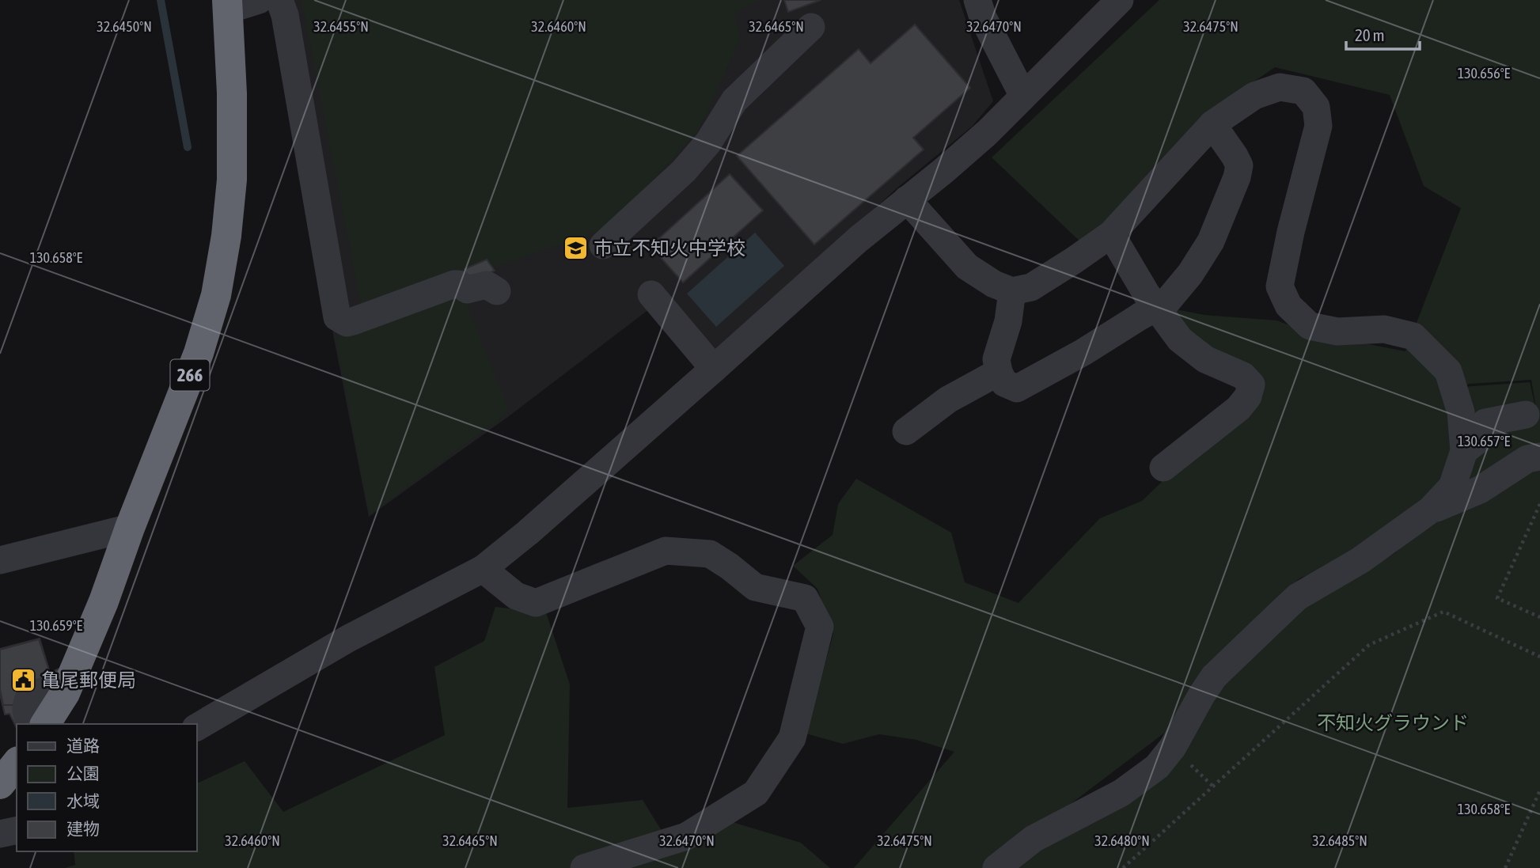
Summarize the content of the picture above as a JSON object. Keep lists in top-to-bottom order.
{
  "streets": {
    "highway": ["266"]
  },
  "parks": ["不知火グラウンド"],
  "places": {
    "school or university": ["市立不知火中学校"],
    "public building": ["亀尾郵便局"]
  },
  "legend": [
    "道路",
    "公園",
    "水域",
    "建物"
  ],
  "scale_bar": "20 m",
  "coordinates": [
    "32.6450°N",
    "32.6455°N",
    "32.6460°N",
    "32.6465°N",
    "32.6470°N",
    "32.6475°N",
    "130.656°E",
    "130.658°E",
    "130.657°E",
    "130.659°E",
    "32.6480°N",
    "32.6485°N"
  ]
}
